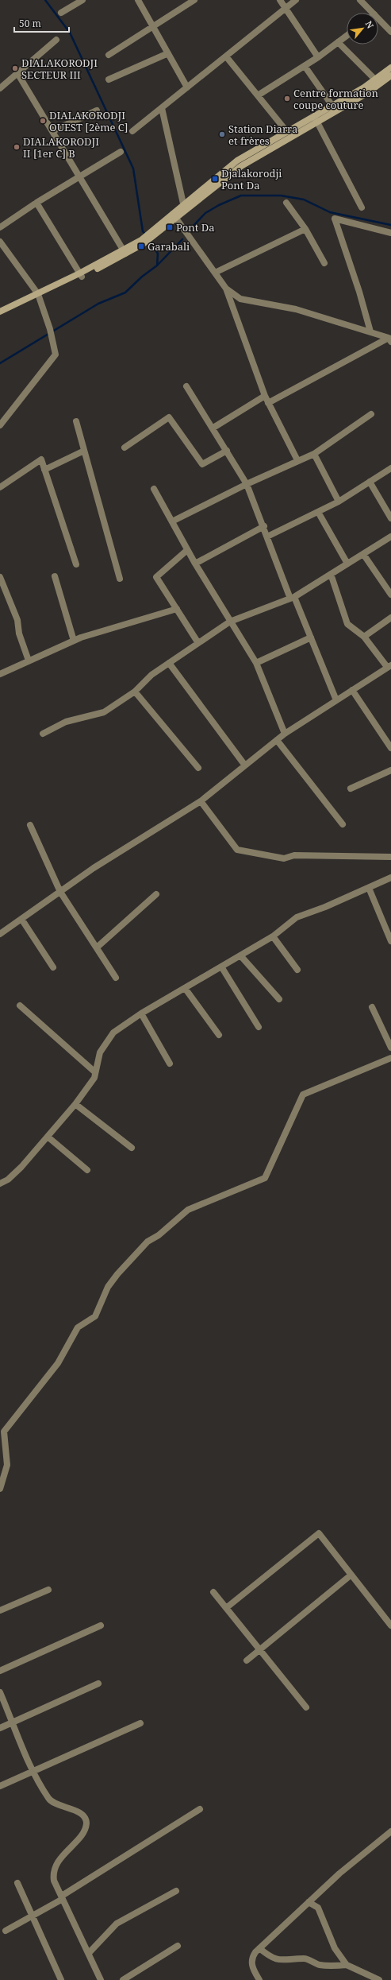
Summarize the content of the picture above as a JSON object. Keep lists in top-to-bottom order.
{
  "places": {
    "other": [
      "DIALAKORODJI SECTEUR III",
      "Centre formation coupe couture",
      "DIALAKORODJI OUEST [2ème C]",
      "Station Diarra et frères",
      "DIALAKORODJI II [1er C] B"
    ],
    "transit": ["Djalakorodji Pont Da", "Pont Da", "Garabali"]
  },
  "scale_bar": "50 m",
  "north": "top right"
}
